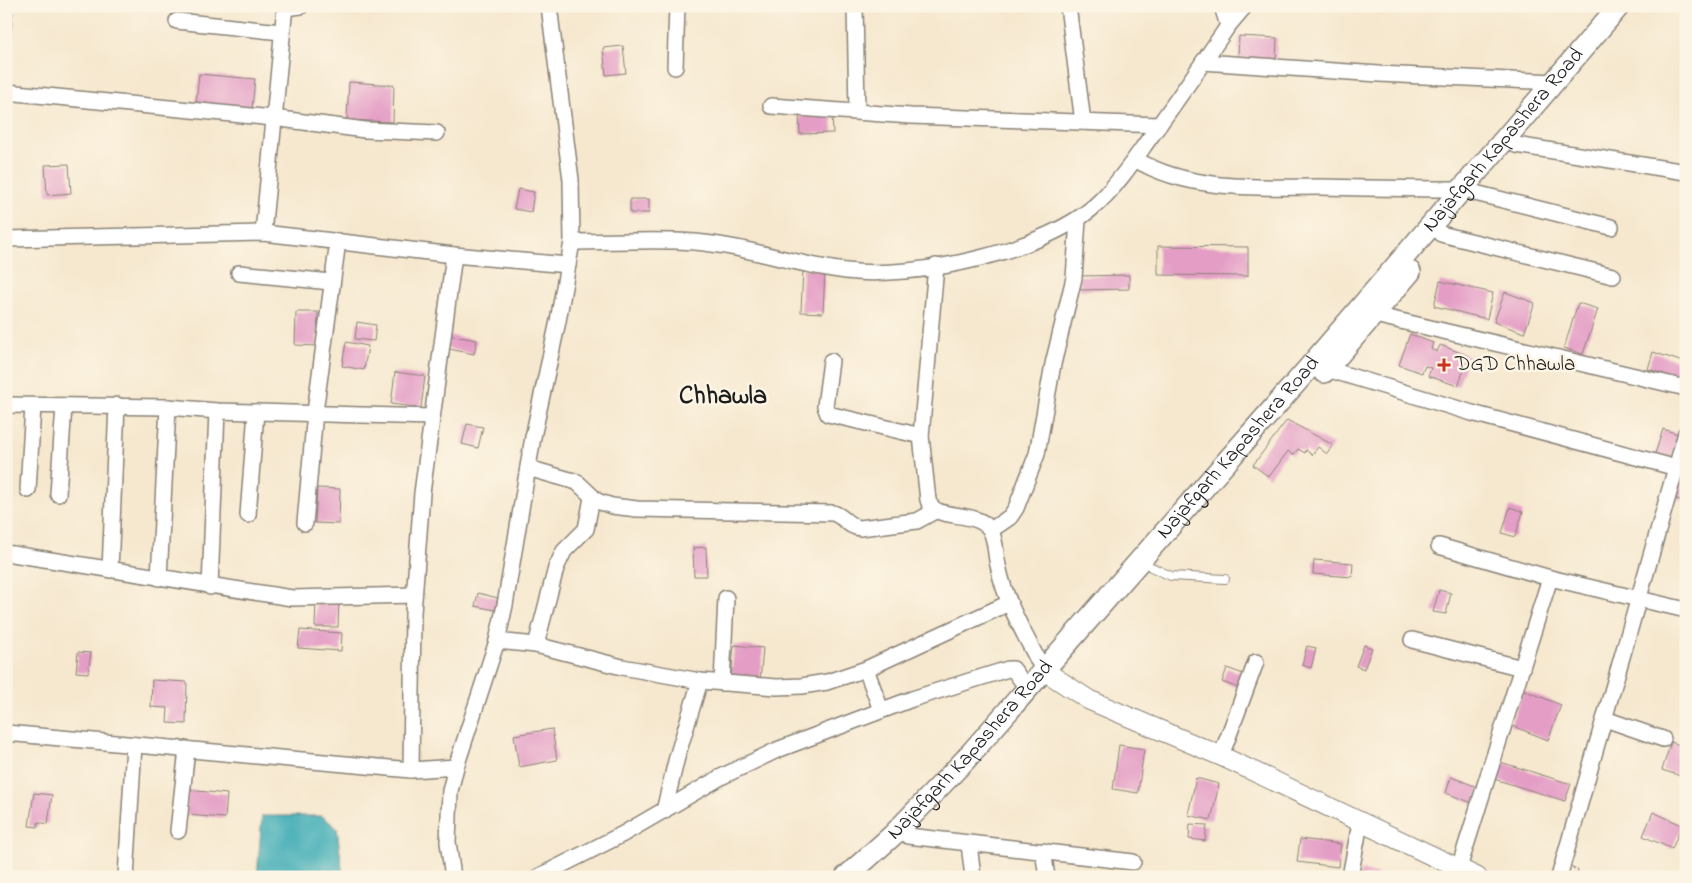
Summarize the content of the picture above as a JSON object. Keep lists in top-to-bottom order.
{
  "streets": {
    "main road": ["Najafgarh Kapashera Road"]
  },
  "districts": ["Chhawla"],
  "places": {
    "health": ["DGD Chhawla"]
  }
}
